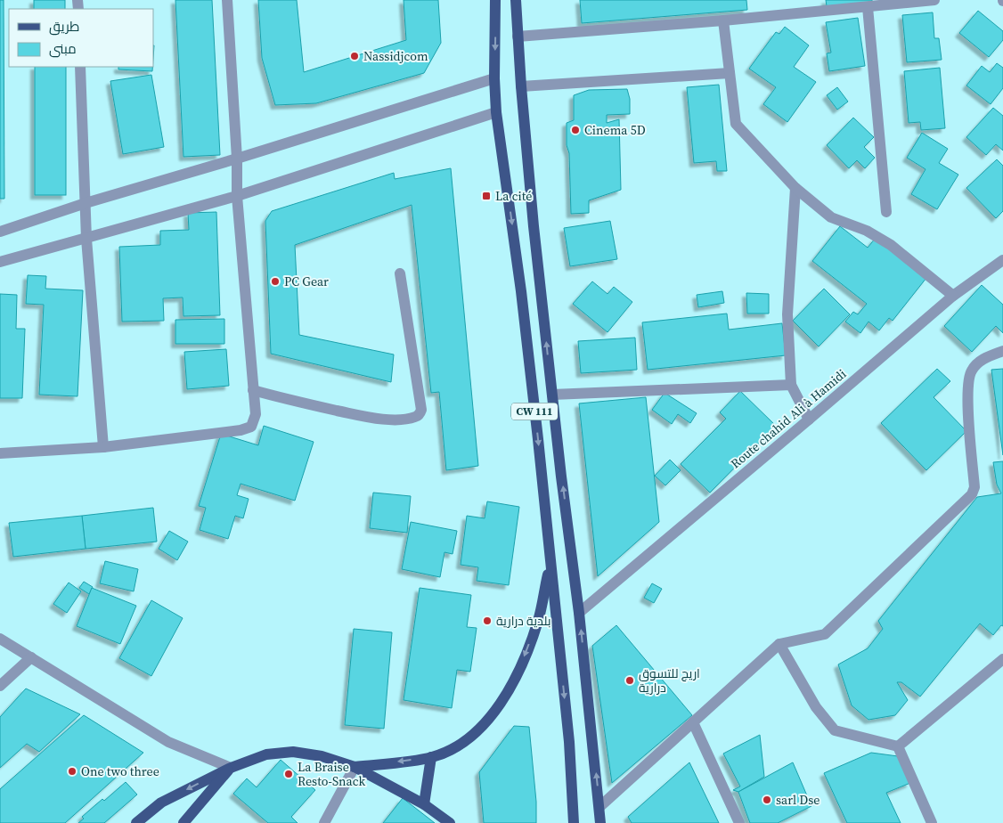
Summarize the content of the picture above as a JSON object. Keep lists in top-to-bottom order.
{
  "streets": {
    "main road": ["CW 111"],
    "street": ["Route chahid Ali à Hamidi"]
  },
  "places": {
    "other": [
      "Nassidjcom",
      "Cinema 5D",
      "PC Gear",
      "بلدية درارية",
      "اريج للتسوق درارية",
      "One two three",
      "La Braise Resto-Snack",
      "sarl Dse"
    ],
    "transit": ["La cité"]
  },
  "legend": ["طريق", "مبنى"]
}
